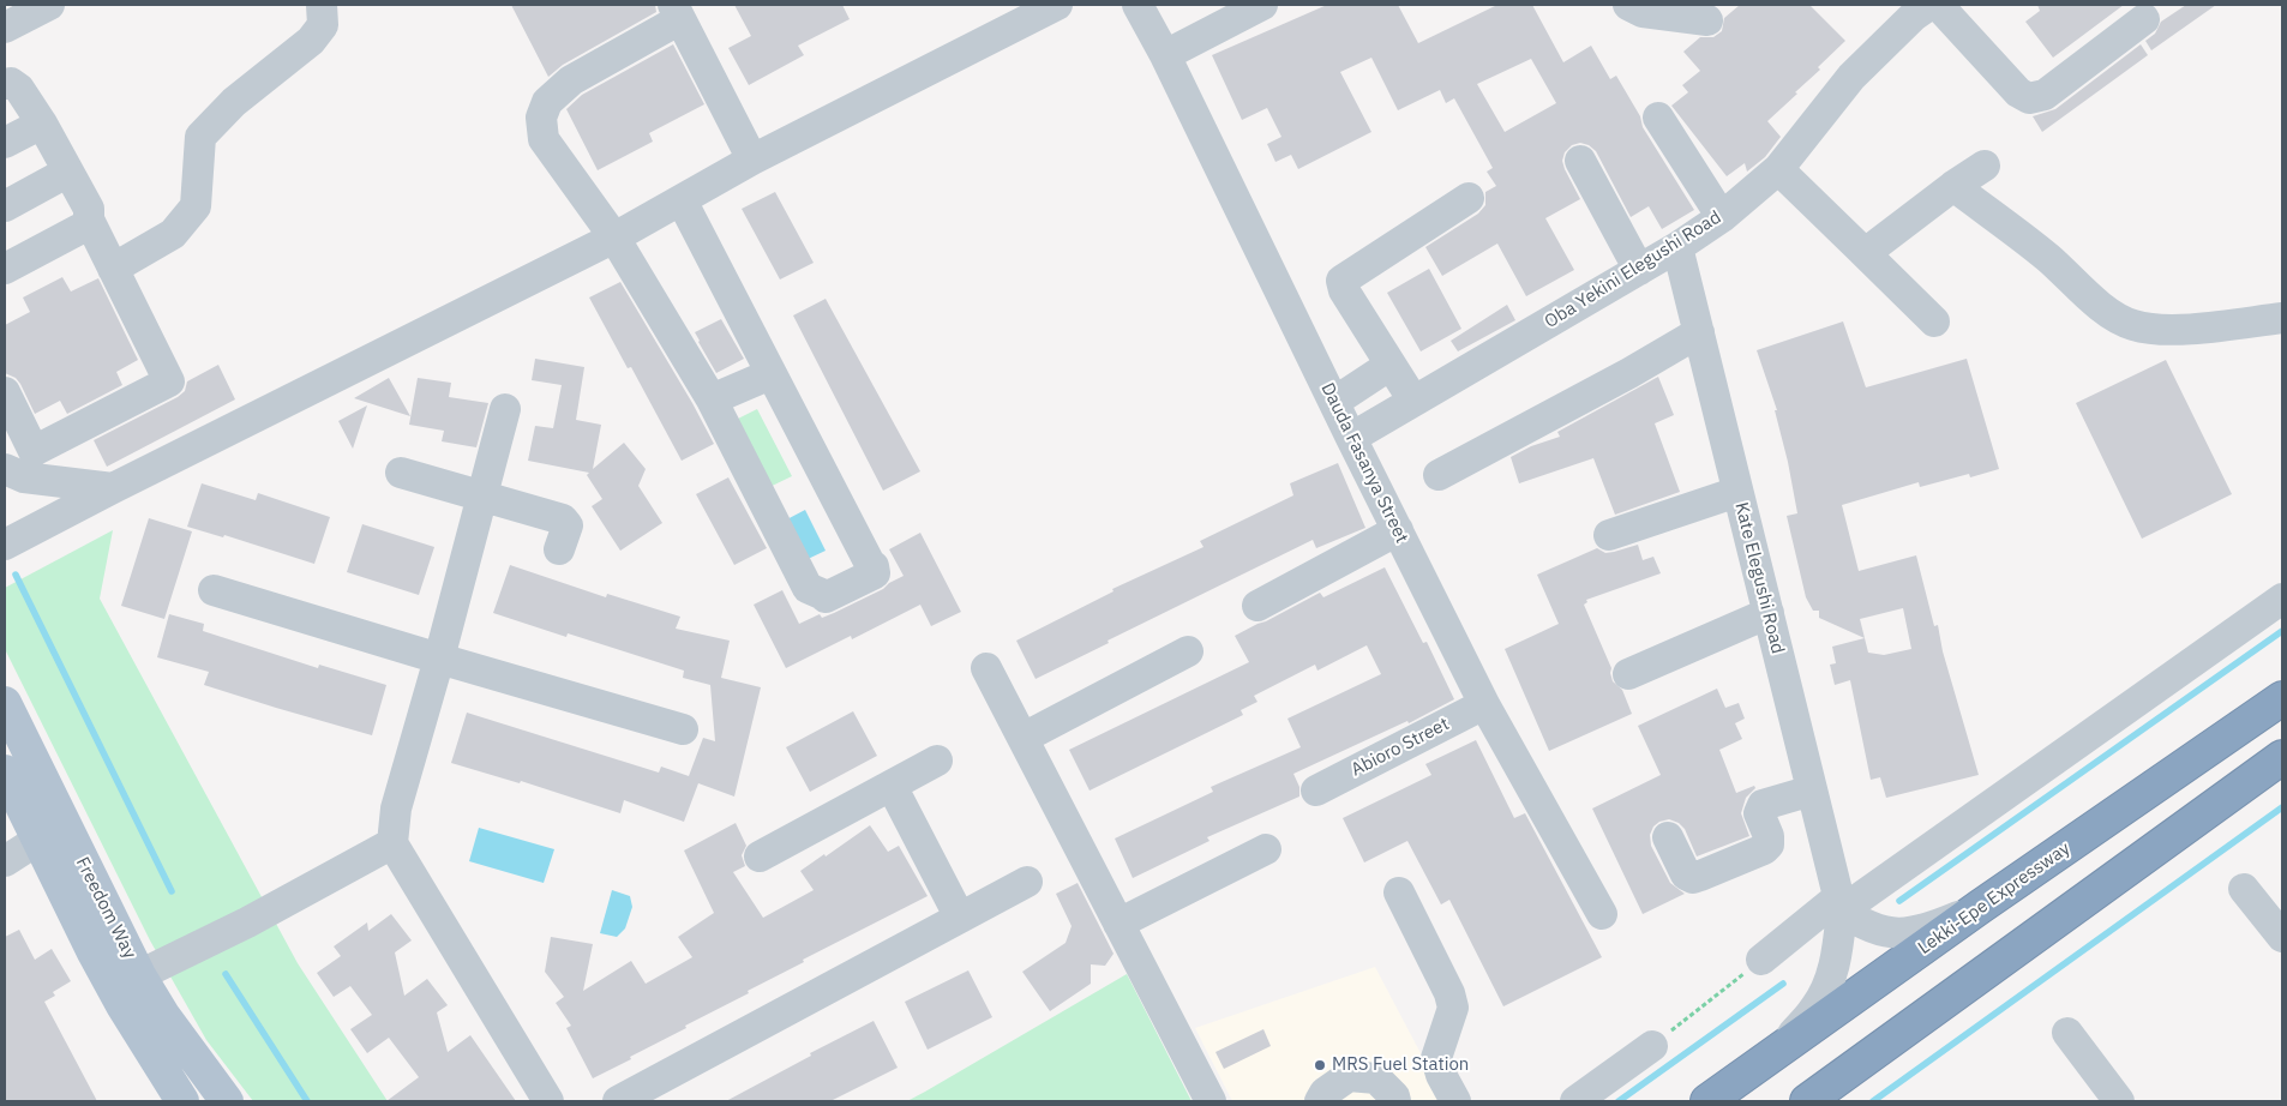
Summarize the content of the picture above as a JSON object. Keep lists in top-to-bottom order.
{
  "streets": {
    "highway": ["Lekki-Epe Expressway"],
    "main road": ["Freedom Way"],
    "street": [
      "Oba Yekini Elegushi Road",
      "Dauda Fasanya Street",
      "Kate Elegushi Road",
      "Abioro Street"
    ]
  },
  "crossings": [
    ["Oba Yekini Elegushi Road", "Dauda Fasanya Street"],
    ["Oba Yekini Elegushi Road", "Kate Elegushi Road"],
    ["Dauda Fasanya Street", "Abioro Street"],
    ["Kate Elegushi Road", "Lekki-Epe Expressway"]
  ],
  "places": ["MRS Fuel Station"]
}
